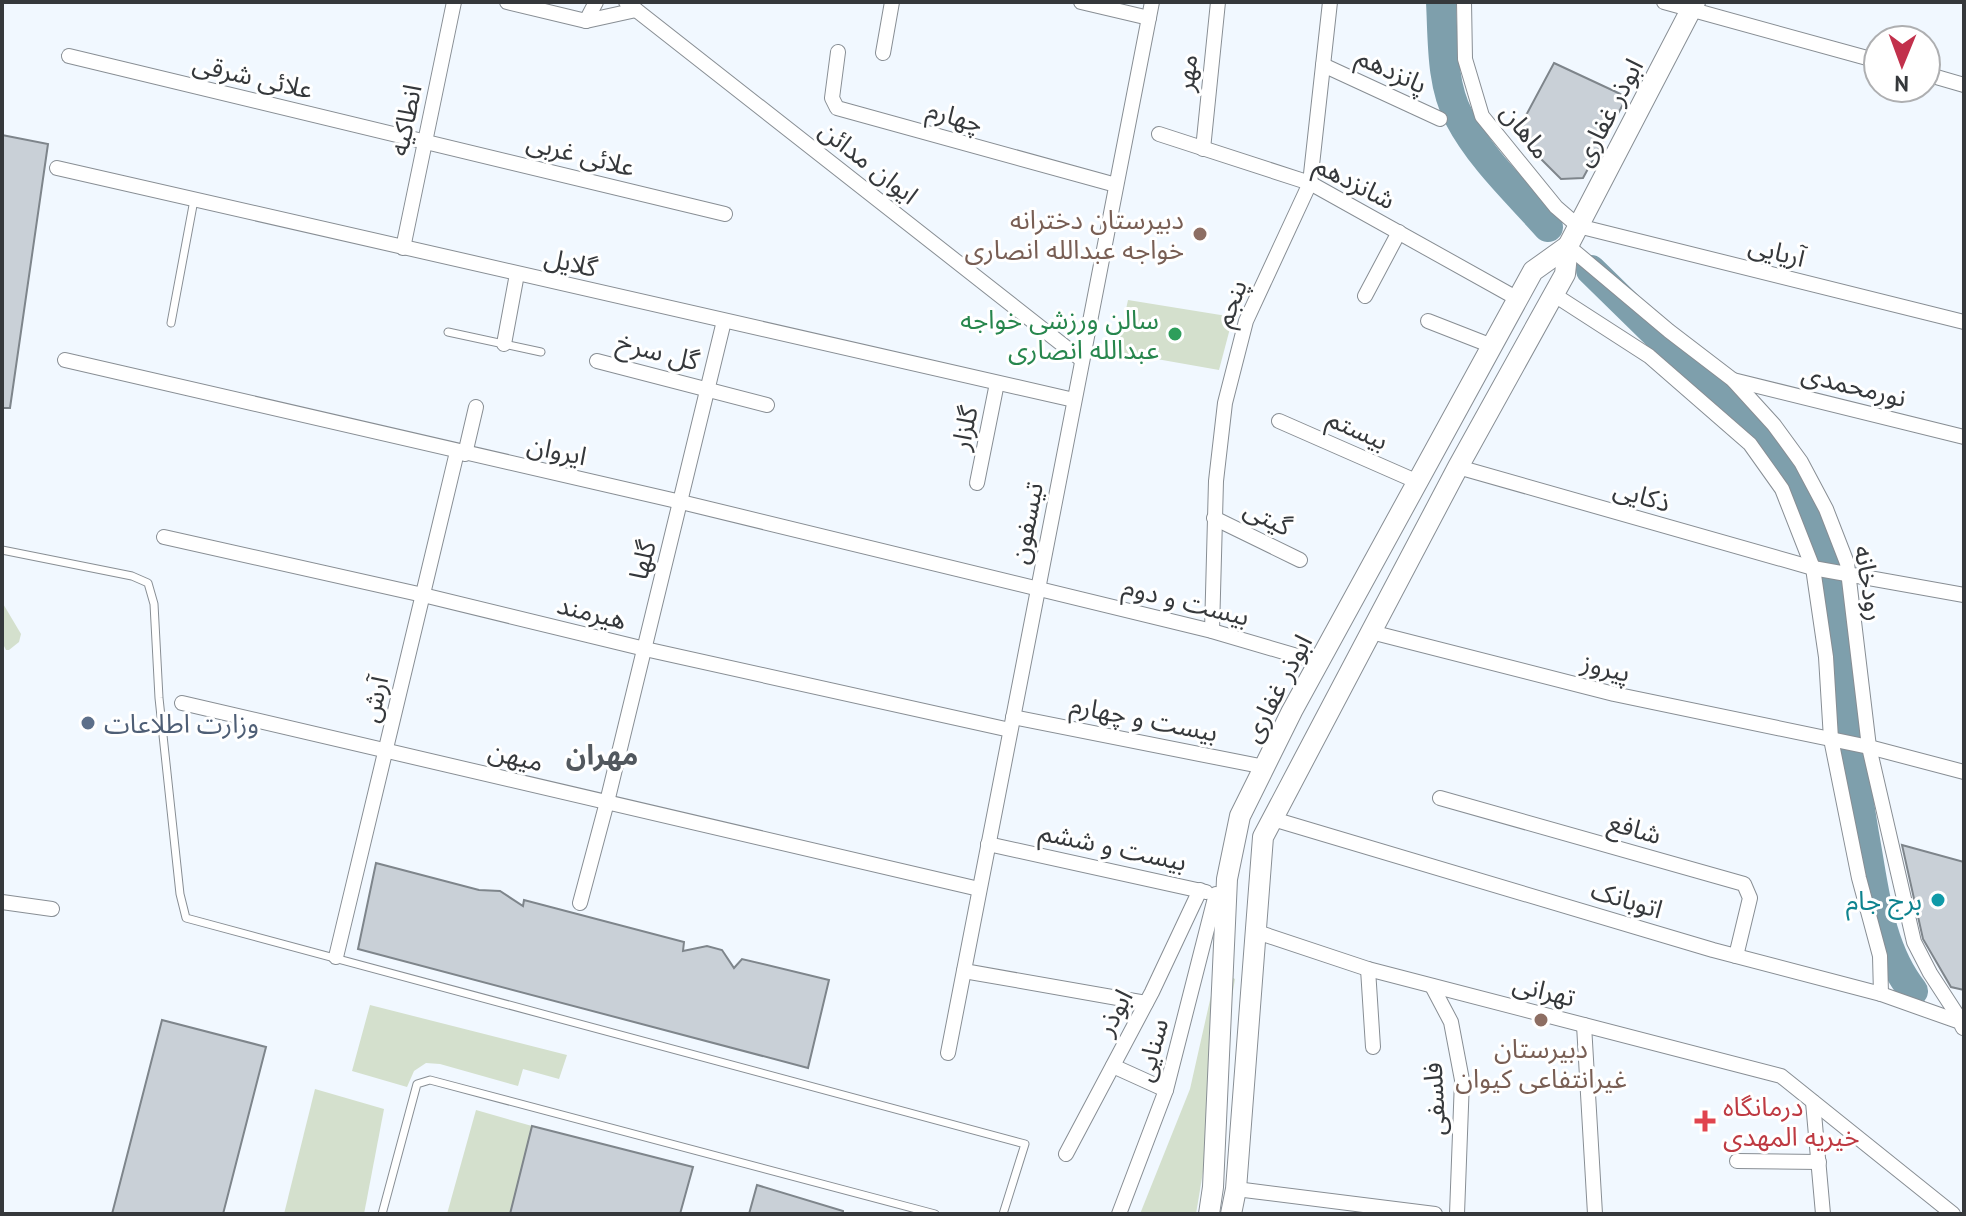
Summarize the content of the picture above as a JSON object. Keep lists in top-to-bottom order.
{
  "streets": {
    "main road": ["ابوذر غفاری"],
    "street": [
      "پانزدهم",
      "مهر",
      "علائی شرقی",
      "چهارم",
      "انطاکیه",
      "ماهان",
      "علائی غربی",
      "ایوان مدائن",
      "شانزدهم",
      "آریایی",
      "گلایل",
      "پنجم",
      "گل سرخ",
      "نورمحمدی",
      "گلزار",
      "بیستم",
      "ایروان",
      "ذکایی",
      "گیتی",
      "تیسفون",
      "گلها",
      "رودخانه",
      "بیست و دوم",
      "هیرمند",
      "پیروز",
      "آرش",
      "بیست و چهارم",
      "میهن",
      "شافع",
      "بیست و ششم",
      "اتوبانک",
      "تهرانی",
      "ابوذر",
      "سنایی",
      "فلسفی"
    ]
  },
  "crossings": [
    ["پانزدهم", "پنجم"],
    ["مهر", "شانزدهم"],
    ["علائی شرقی", "انطاکیه"],
    ["علائی شرقی", "علائی غربی"],
    ["ابوذر غفاری", "ماهان"],
    ["ابوذر غفاری", "شانزدهم"],
    ["ابوذر غفاری", "آریایی"],
    ["ابوذر غفاری", "بیستم"],
    ["ابوذر غفاری", "ذکایی"],
    ["ابوذر غفاری", "رودخانه"],
    ["ابوذر غفاری", "بیست و دوم"],
    ["ابوذر غفاری", "پیروز"],
    ["ابوذر غفاری", "بیست و چهارم"],
    ["ابوذر غفاری", "بیست و ششم"],
    ["ابوذر غفاری", "اتوبانک"],
    ["ابوذر غفاری", "تهرانی"],
    ["ابوذر غفاری", "سنایی"],
    ["چهارم", "تیسفون"],
    ["انطاکیه", "علائی غربی"],
    ["انطاکیه", "گلایل"],
    ["ماهان", "آریایی"],
    ["ایوان مدائن", "تیسفون"],
    ["شانزدهم", "پنجم"],
    ["گلایل", "گلزار"],
    ["گلایل", "تیسفون"],
    ["گلایل", "گلها"],
    ["پنجم", "گیتی"],
    ["پنجم", "بیست و دوم"],
    ["گل سرخ", "گلها"],
    ["نورمحمدی", "رودخانه"],
    ["ایروان", "تیسفون"],
    ["ایروان", "گلها"],
    ["ایروان", "بیست و دوم"],
    ["ایروان", "آرش"],
    ["ذکایی", "رودخانه"],
    ["تیسفون", "بیست و دوم"],
    ["تیسفون", "هیرمند"],
    ["تیسفون", "بیست و چهارم"],
    ["تیسفون", "میهن"],
    ["تیسفون", "بیست و ششم"],
    ["گلها", "هیرمند"],
    ["گلها", "میهن"],
    ["رودخانه", "پیروز"],
    ["رودخانه", "اتوبانک"],
    ["هیرمند", "آرش"],
    ["هیرمند", "بیست و چهارم"],
    ["آرش", "میهن"],
    ["شافع", "اتوبانک"],
    ["بیست و ششم", "ابوذر"],
    ["بیست و ششم", "سنایی"],
    ["تهرانی", "فلسفی"]
  ],
  "districts": ["مهران"],
  "places": {
    "other": [
      "دبیرستان دخترانه خواجه عبدالله انصاری",
      "سالن ورزشی خواجه عبدالله انصاری",
      "وزارت اطلاعات",
      "برج جام",
      "دبیرستان غیرانتفاعی کیوان"
    ],
    "health": ["درمانگاه خیریه المهدی"]
  },
  "north": "bottom"
}
